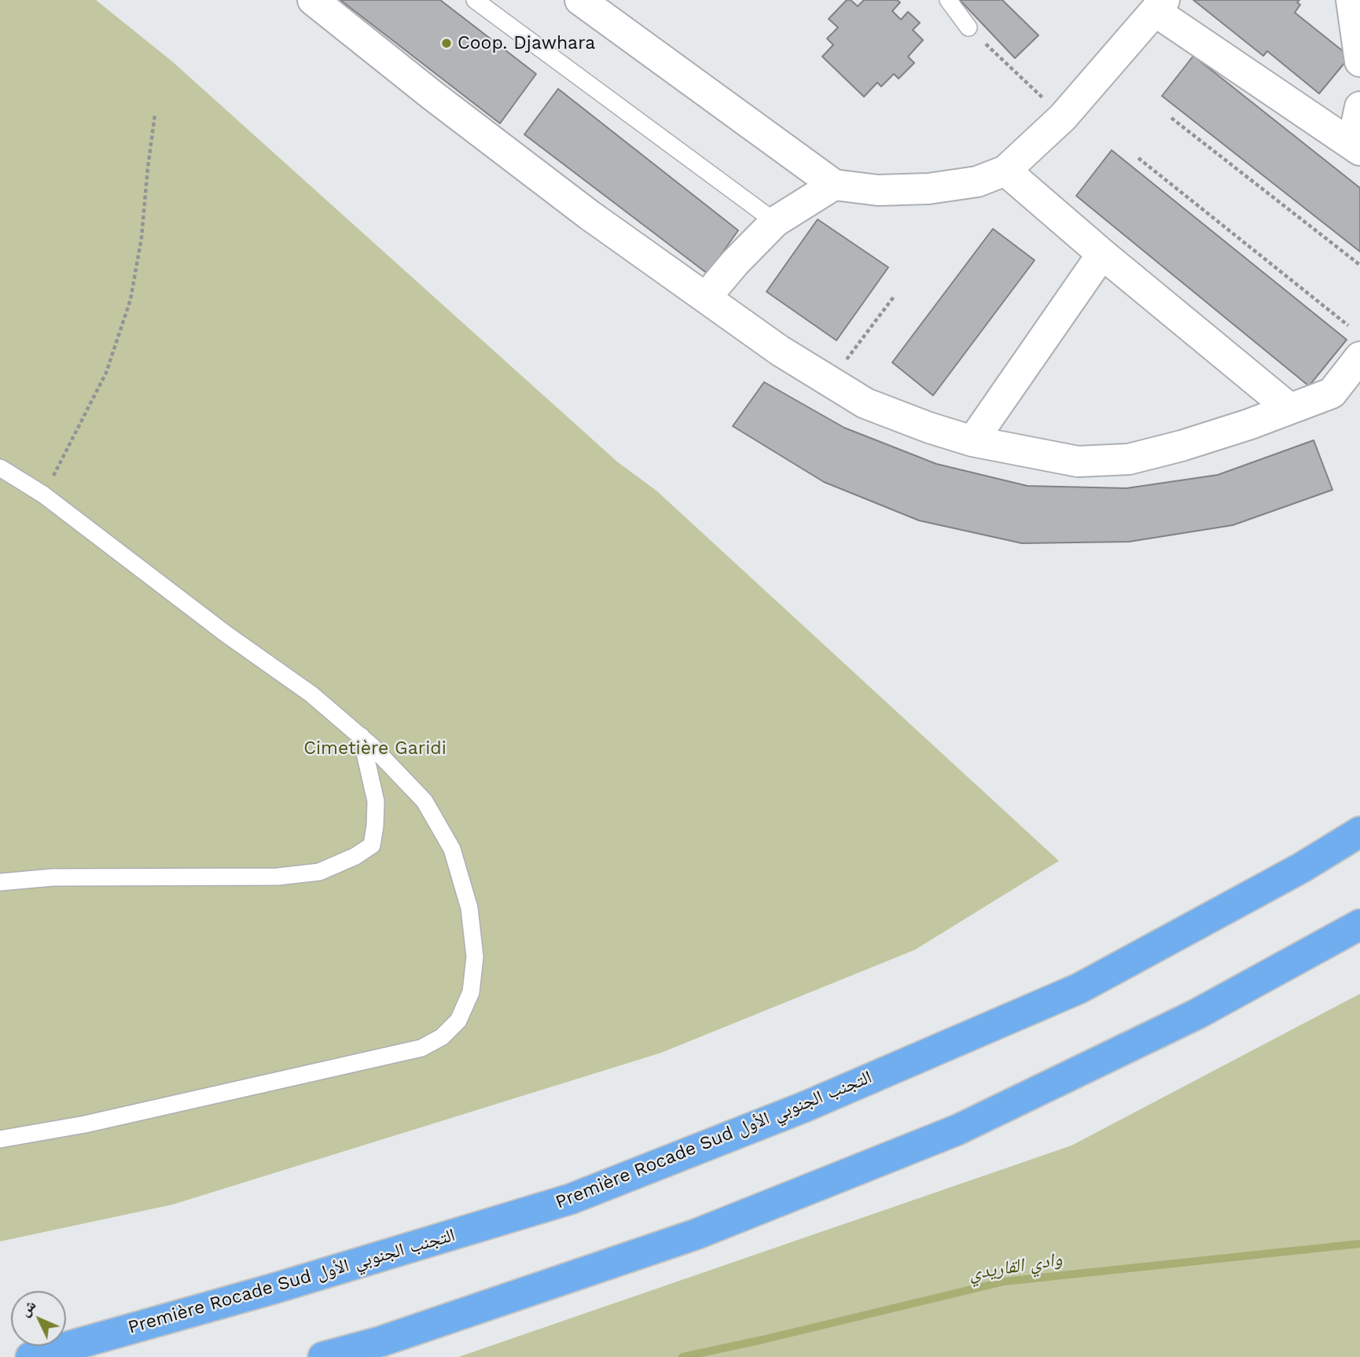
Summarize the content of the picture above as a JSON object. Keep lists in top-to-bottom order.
{
  "streets": {
    "highway": ["Première Rocade Sud التجنب الجنوبي الأول"]
  },
  "water": ["وادي القاريدي"],
  "parks": ["Cimetière Garidi"],
  "places": ["Coop. Djawhara"],
  "north": "top left"
}
